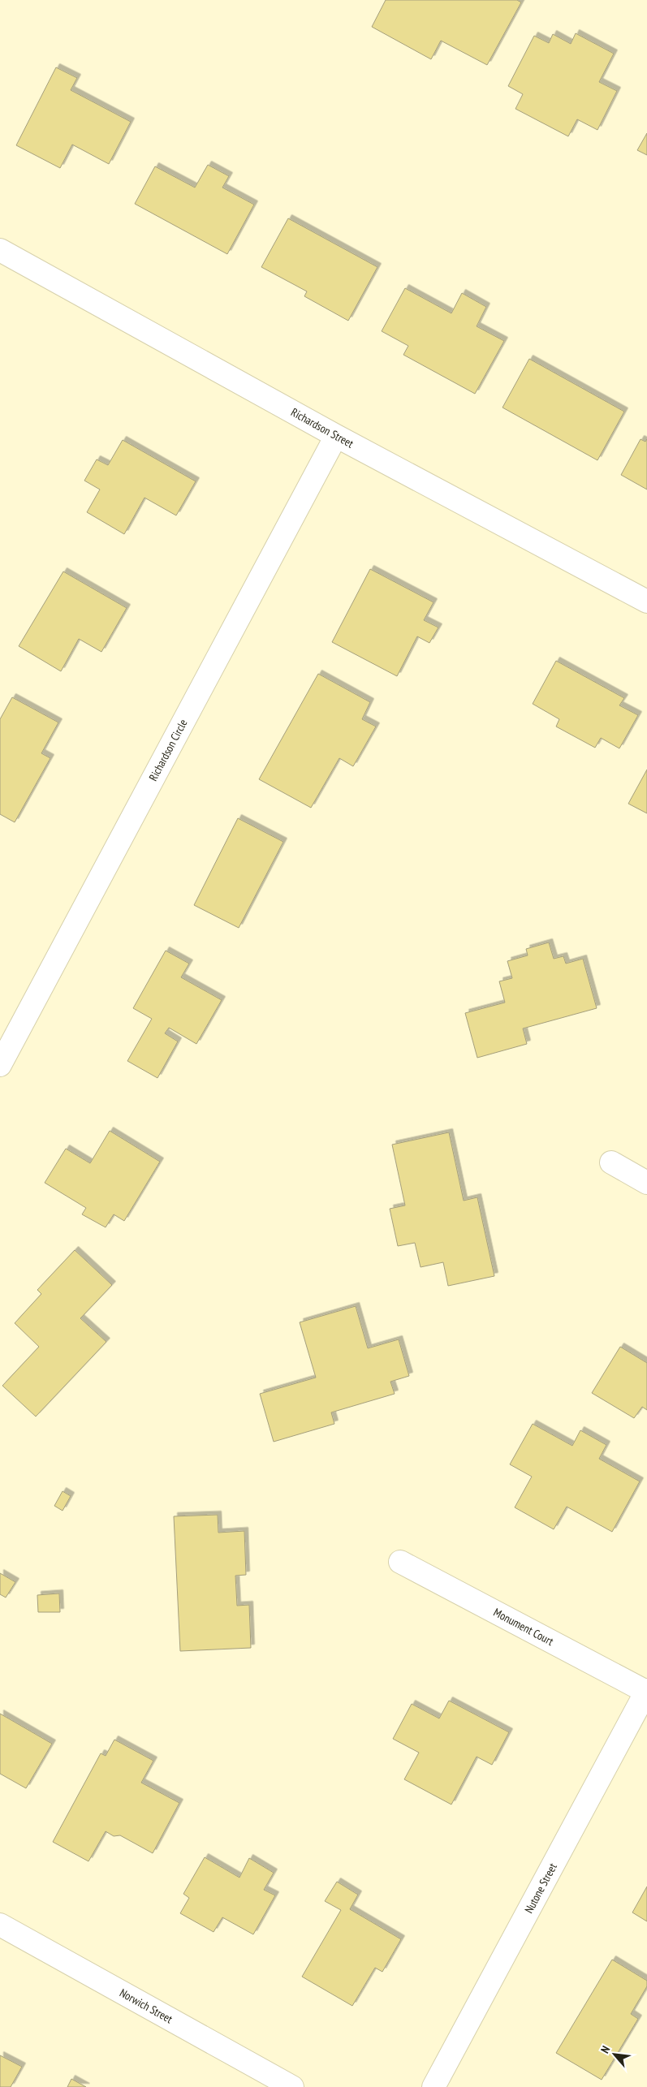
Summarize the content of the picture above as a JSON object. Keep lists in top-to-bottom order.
{
  "streets": {
    "street": [
      "Richardson Street",
      "Richardson Circle",
      "Monument Court",
      "Nutone Street",
      "Norwich Street"
    ]
  },
  "crossings": [
    ["Richardson Street", "Richardson Circle"],
    ["Monument Court", "Nutone Street"]
  ],
  "north": "top left"
}
